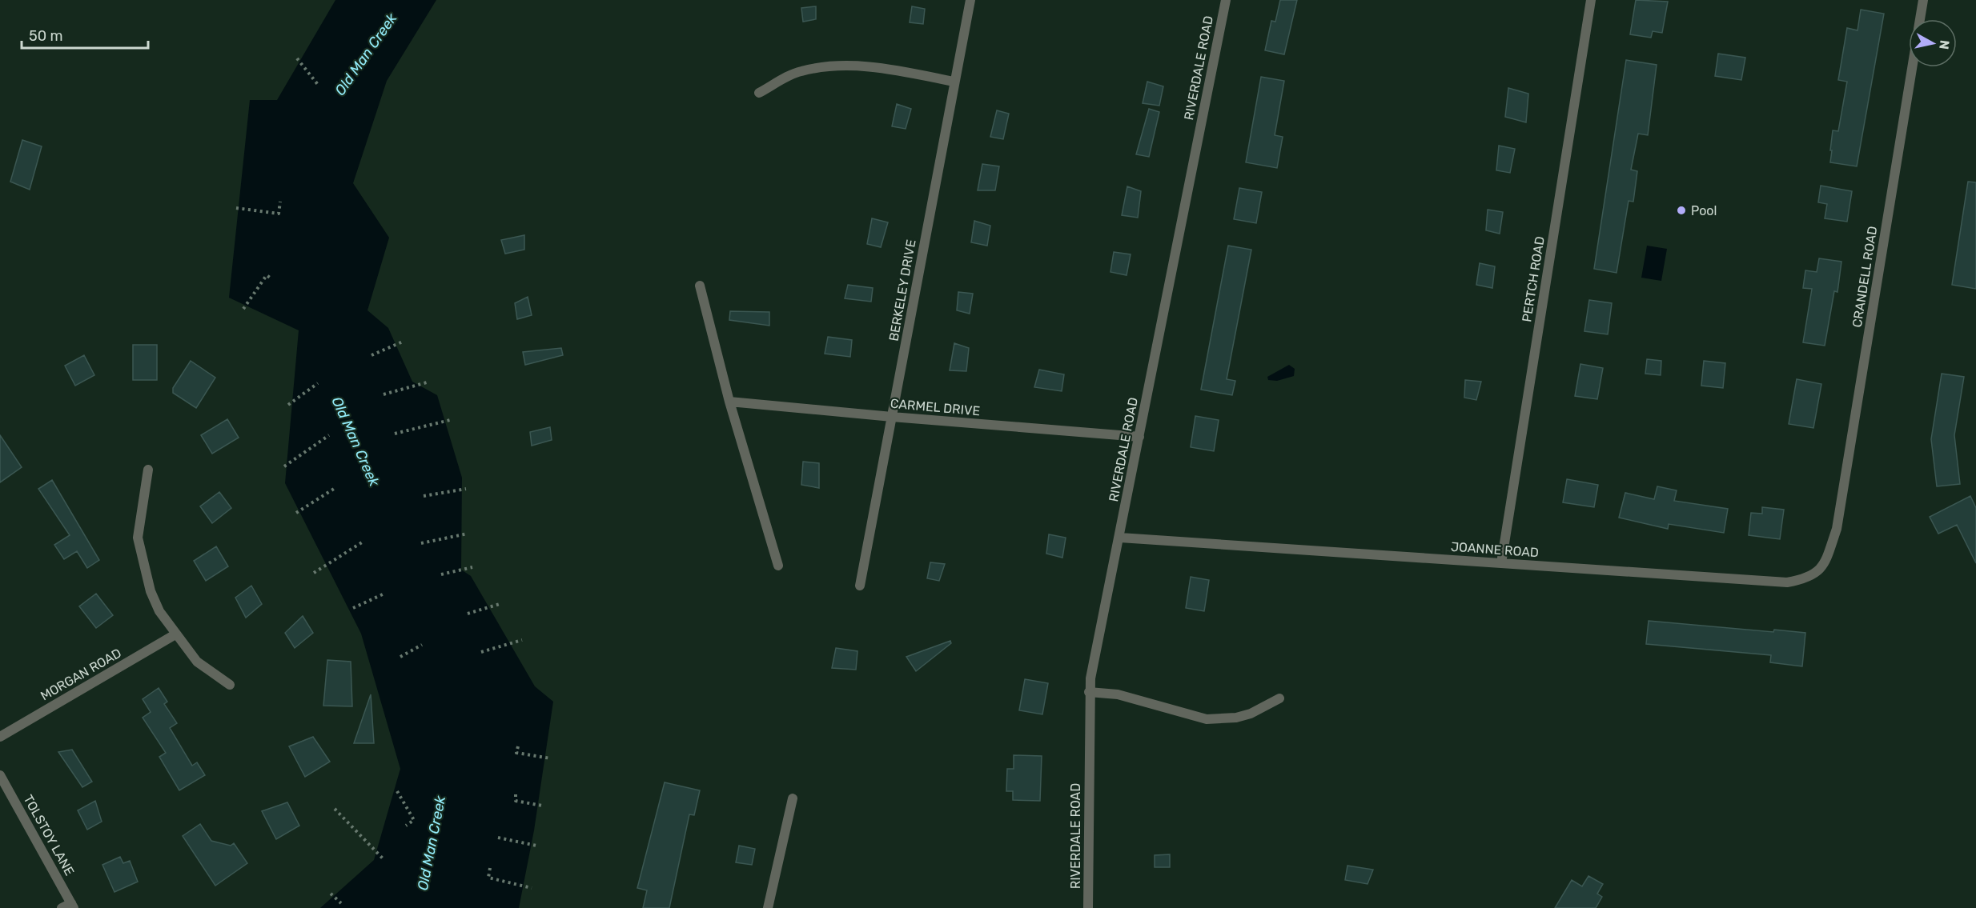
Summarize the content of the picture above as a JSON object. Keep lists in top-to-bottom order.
{
  "streets": {
    "street": [
      "RIVERDALE ROAD",
      "CRANDELL ROAD",
      "PERTCH ROAD",
      "BERKELEY DRIVE",
      "CARMEL DRIVE",
      "JOANNE ROAD",
      "MORGAN ROAD",
      "TOLSTOY LANE"
    ]
  },
  "crossings": [
    ["RIVERDALE ROAD", "CARMEL DRIVE"],
    ["RIVERDALE ROAD", "JOANNE ROAD"],
    ["CRANDELL ROAD", "JOANNE ROAD"],
    ["PERTCH ROAD", "JOANNE ROAD"],
    ["BERKELEY DRIVE", "CARMEL DRIVE"]
  ],
  "water": ["Old Man Creek"],
  "places": ["Pool"],
  "scale_bar": "50 m",
  "north": "right"
}
